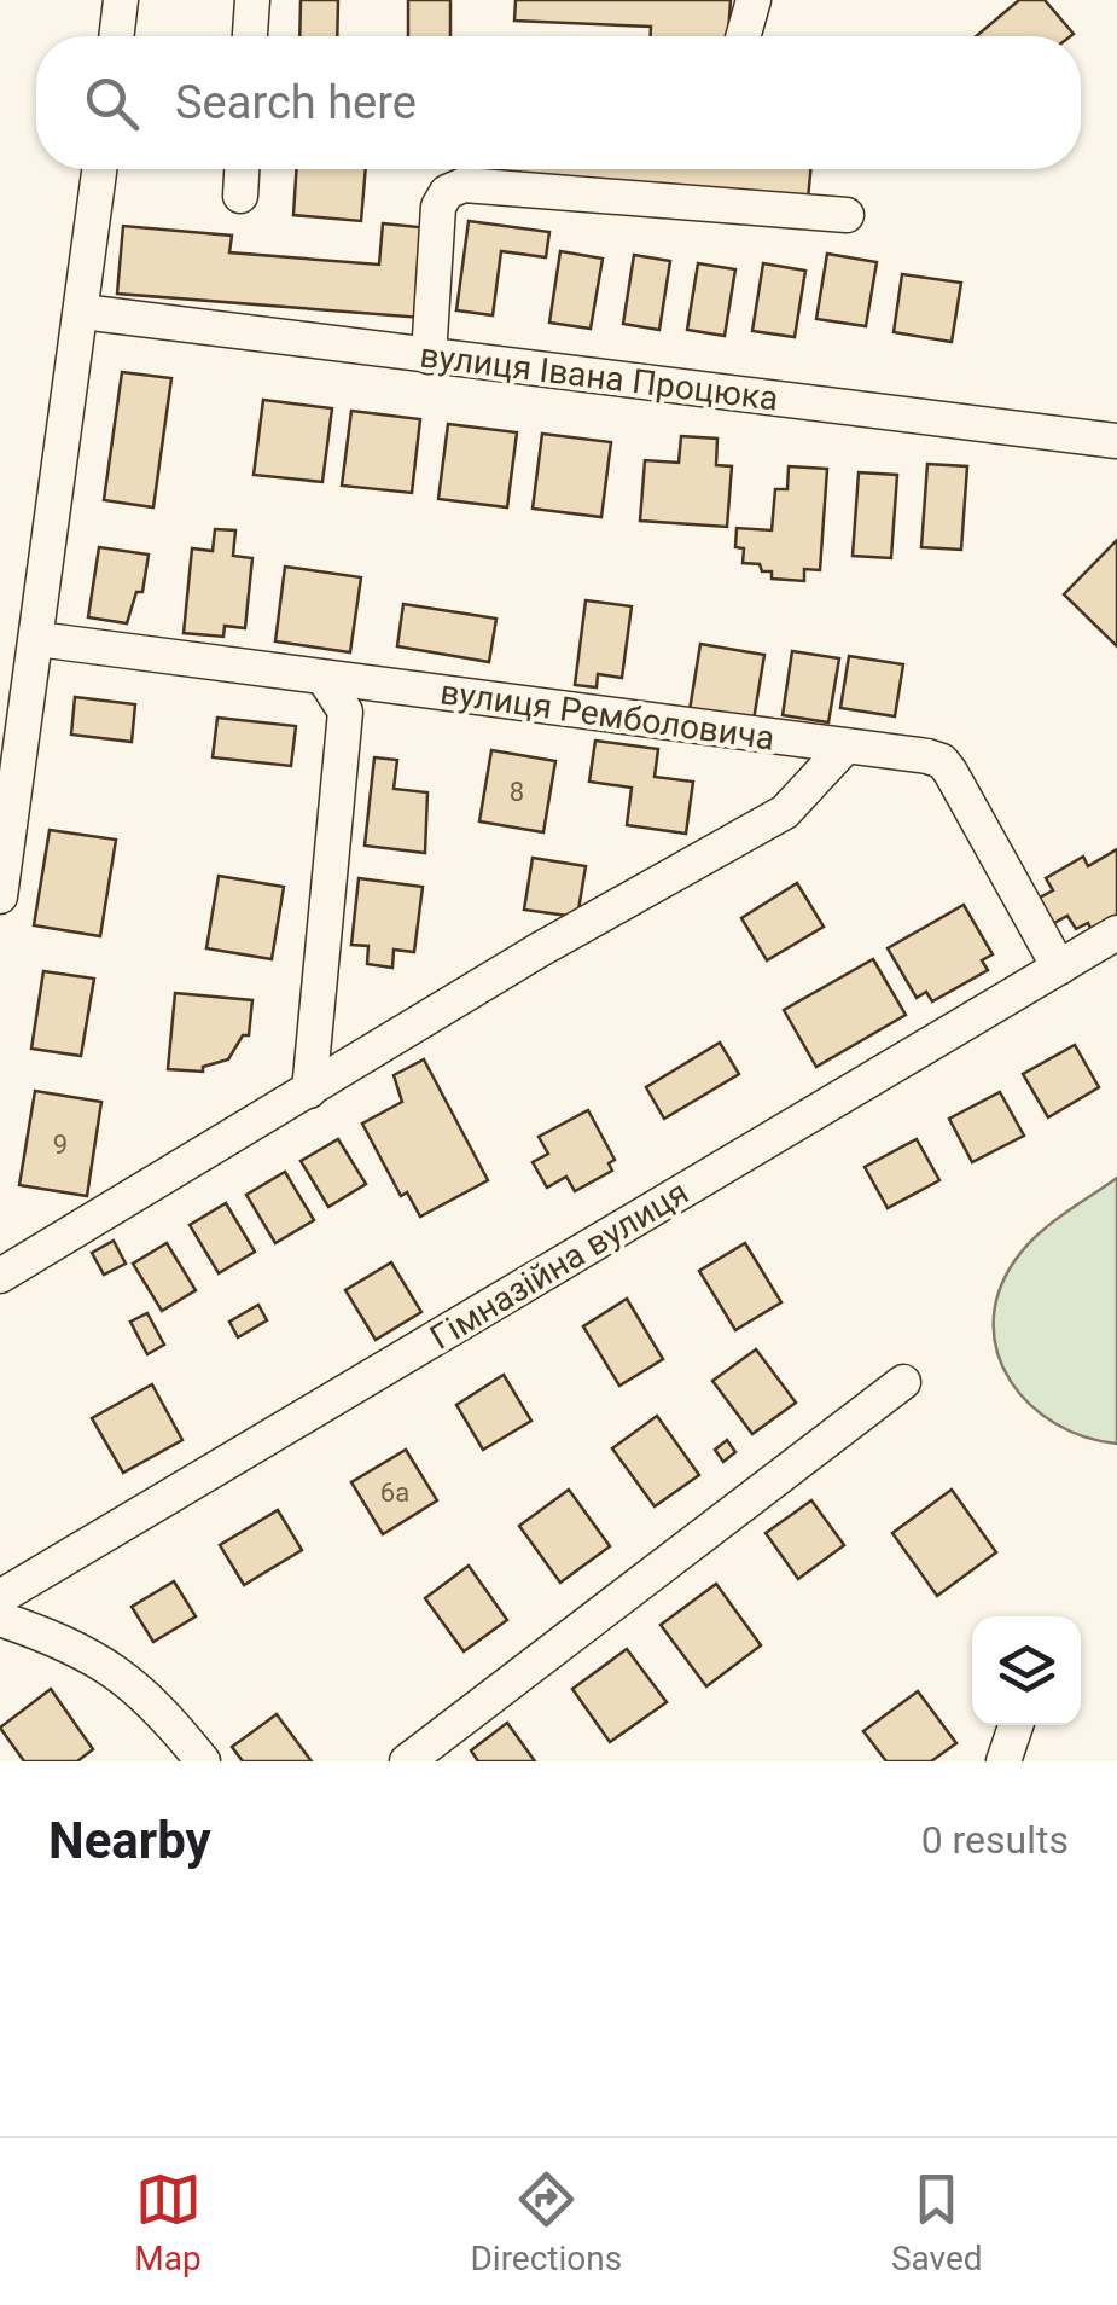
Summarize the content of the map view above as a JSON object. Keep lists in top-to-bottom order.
{
  "streets": {
    "street": ["вулиця Івана Процюка", "вулиця Ремболовича", "Гімназійна вулиця"]
  },
  "crossings": [
    ["вулиця Ремболовича", "Гімназійна вулиця"]
  ],
  "house_numbers": ["8", "9", "6а"],
  "page": {
    "search": "Search here",
    "heading": ["Nearby", "0 results"],
    "nav": ["Map", "Directions", "Saved"]
  }
}
